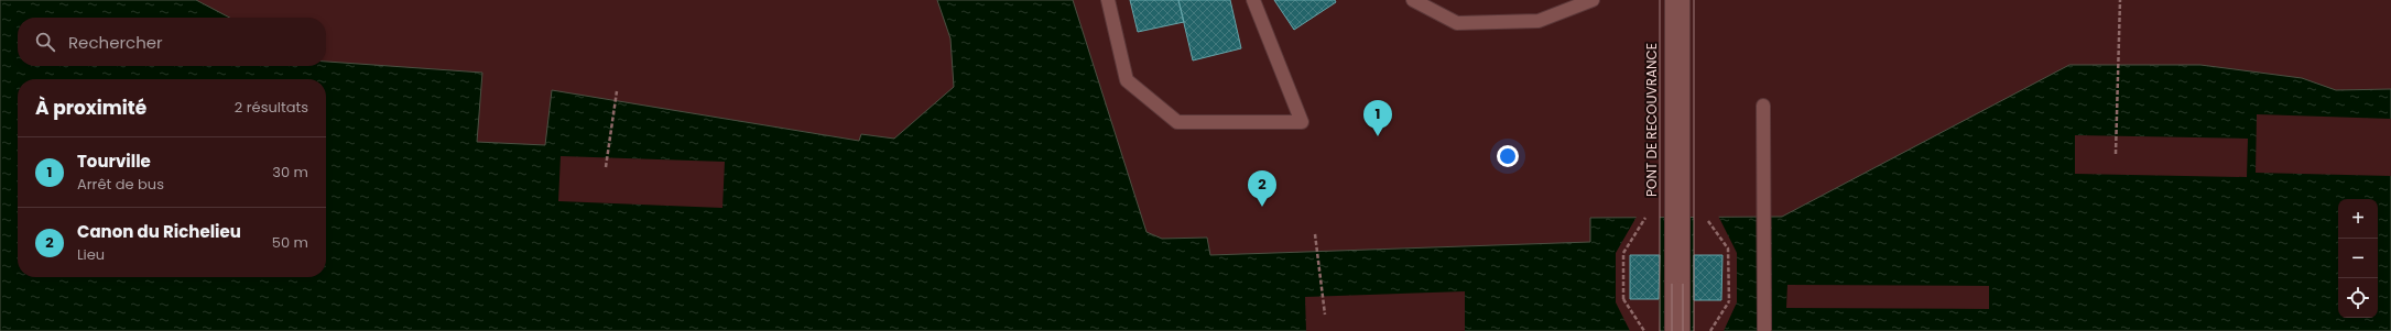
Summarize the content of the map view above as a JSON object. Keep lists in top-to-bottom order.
{
  "streets": {
    "main road": ["PONT DE RECOUVRANCE"]
  },
  "page": {
    "search": "Rechercher",
    "heading": ["À proximité", "2 résultats"],
    "pins": ["1", "2"],
    "list": [
      {
        "mark": "1",
        "name": "Tourville",
        "note": "Arrêt de bus",
        "value": "30 m"
      },
      {
        "mark": "2",
        "name": "Canon du Richelieu",
        "note": "Lieu",
        "value": "50 m"
      }
    ],
    "map_buttons": ["+", "−"]
  }
}
